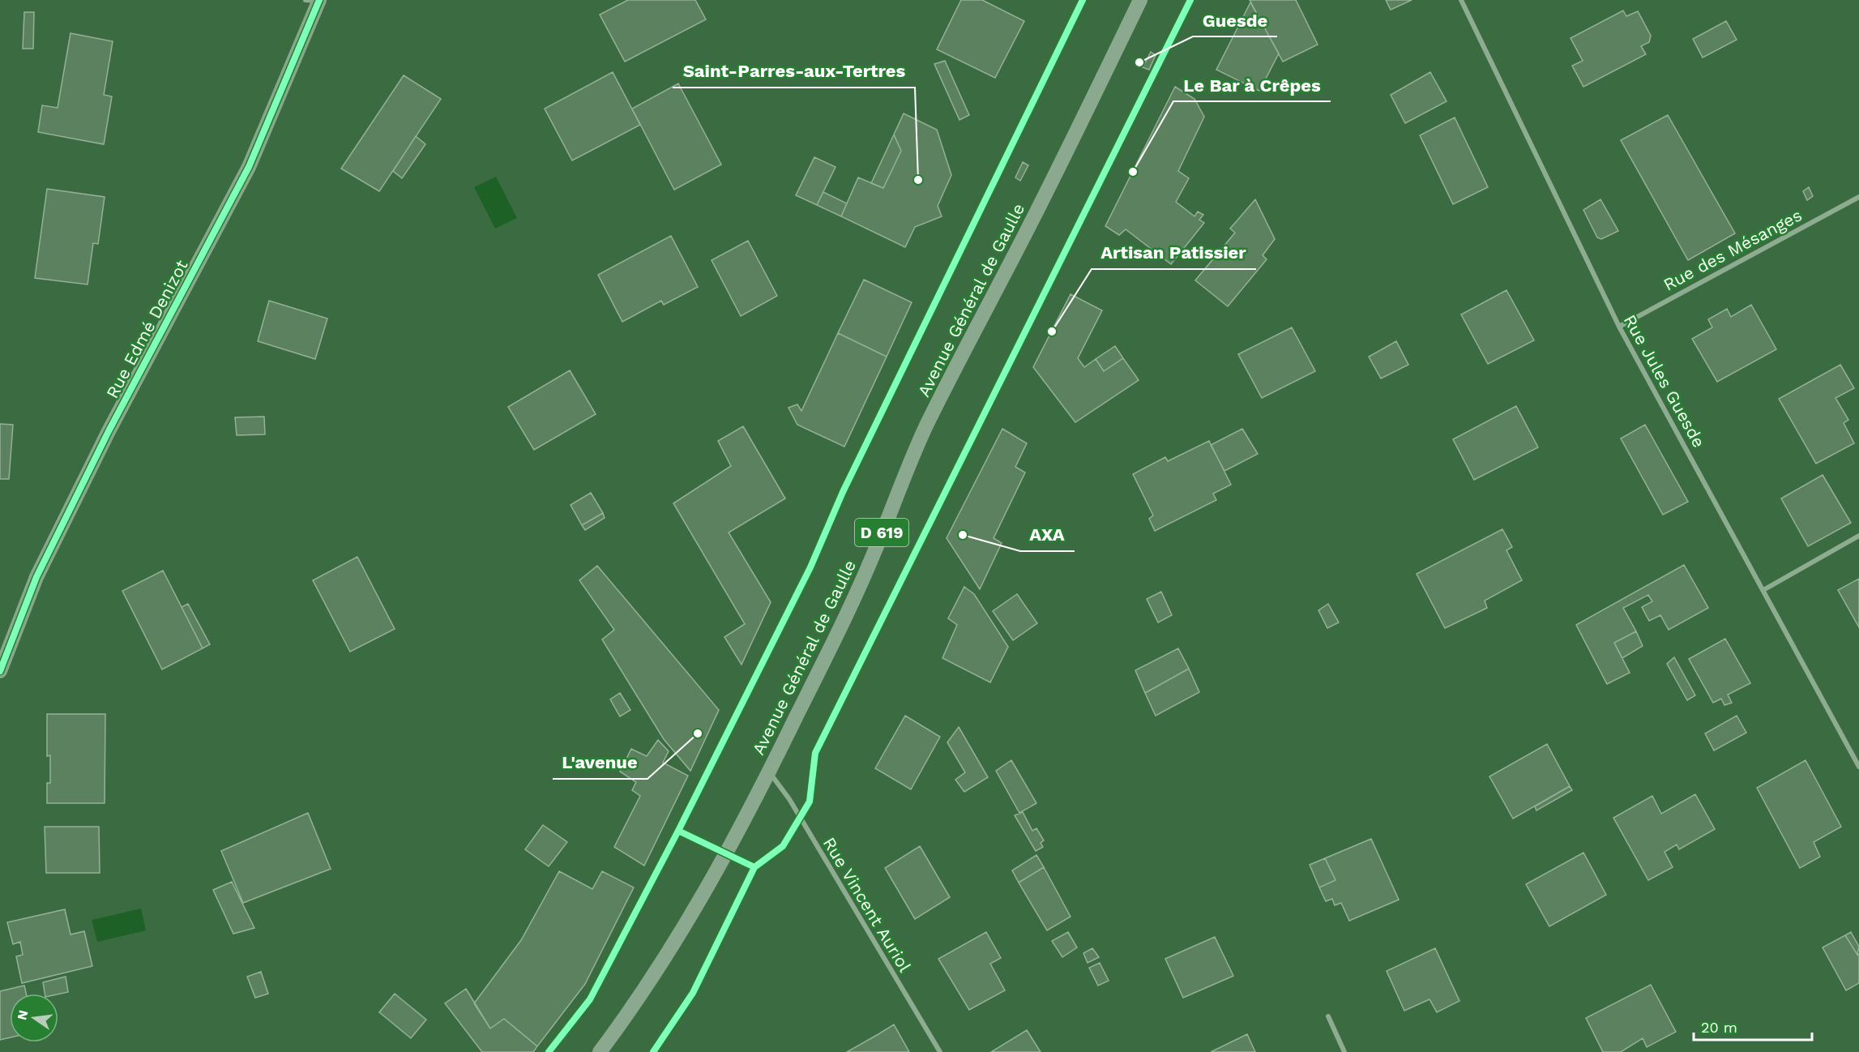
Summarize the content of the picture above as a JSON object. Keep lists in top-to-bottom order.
{
  "streets": {
    "main road": ["Avenue Général de Gaulle", "D 619"],
    "street": [
      "Rue des Mésanges",
      "Rue Edmé Denizot",
      "Rue Jules Guesde",
      "Rue Vincent Auriol"
    ]
  },
  "crossings": [
    ["Rue des Mésanges", "Rue Jules Guesde"],
    ["Avenue Général de Gaulle", "Rue Vincent Auriol"]
  ],
  "places": [
    "Guesde",
    "Le Bar à Crêpes",
    "Saint-Parres-aux-Tertres",
    "Artisan Patissier",
    "AXA",
    "L'avenue"
  ],
  "scale_bar": "20 m",
  "north": "left"
}
